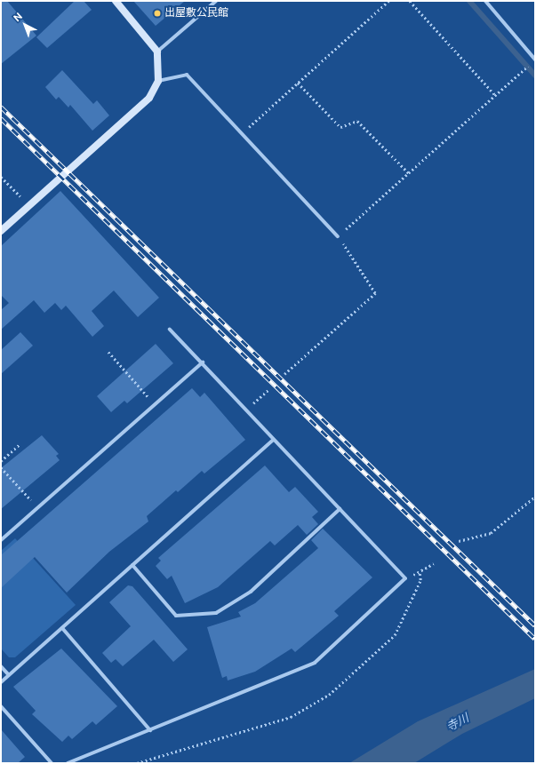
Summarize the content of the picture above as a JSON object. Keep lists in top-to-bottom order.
{
  "water": ["寺川"],
  "places": ["出屋敷公民館"],
  "north": "top left"
}
